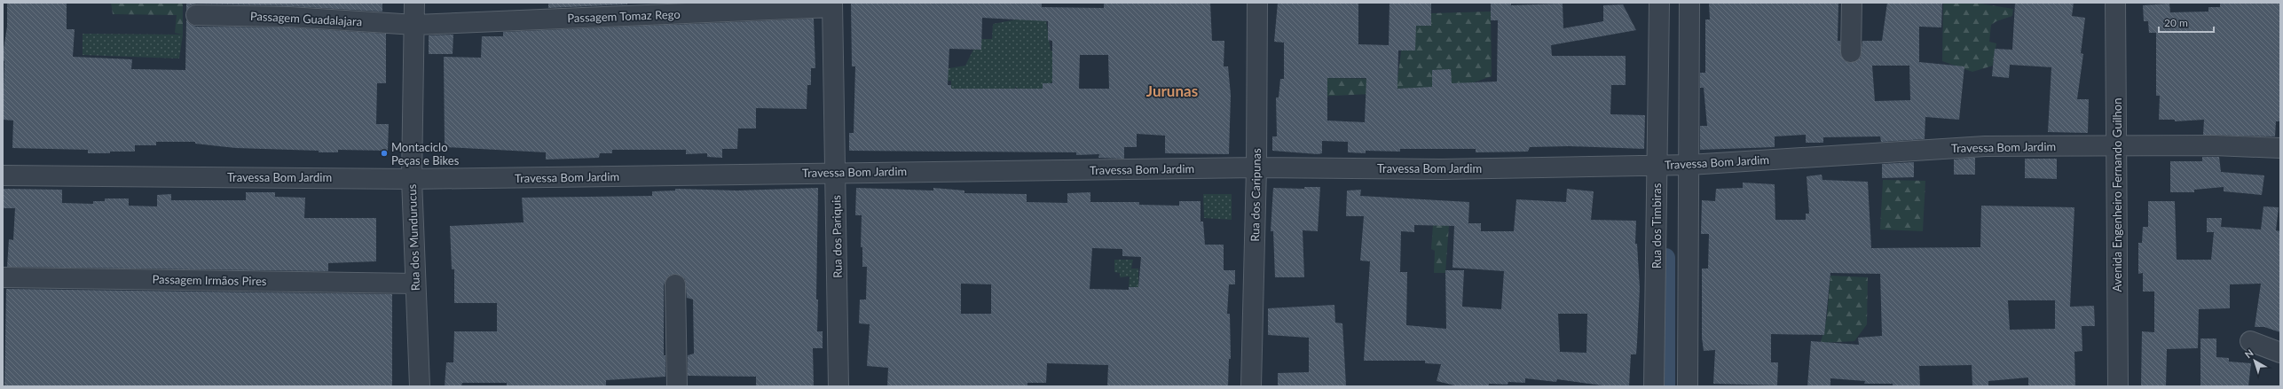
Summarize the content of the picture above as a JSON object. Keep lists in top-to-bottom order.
{
  "streets": {
    "street": [
      "Passagem Tomaz Rego",
      "Passagem Guadalajara",
      "Travessa Bom Jardim",
      "Rua dos Caripunas",
      "Avenida Engenheiro Fernando Guilhon",
      "Rua dos Timbiras",
      "Rua dos Pariquis",
      "Rua dos Mundurucus",
      "Passagem Irmãos Pires"
    ]
  },
  "crossings": [
    ["Passagem Tomaz Rego", "Passagem Guadalajara"],
    ["Passagem Tomaz Rego", "Rua dos Pariquis"],
    ["Passagem Tomaz Rego", "Rua dos Mundurucus"],
    ["Passagem Guadalajara", "Rua dos Mundurucus"],
    ["Travessa Bom Jardim", "Rua dos Caripunas"],
    ["Travessa Bom Jardim", "Avenida Engenheiro Fernando Guilhon"],
    ["Travessa Bom Jardim", "Rua dos Timbiras"],
    ["Travessa Bom Jardim", "Rua dos Pariquis"],
    ["Travessa Bom Jardim", "Rua dos Mundurucus"],
    ["Rua dos Mundurucus", "Passagem Irmãos Pires"]
  ],
  "districts": ["Jurunas"],
  "places": ["Montaciclo Peças e Bikes"],
  "scale_bar": "20 m",
  "north": "top left"
}
